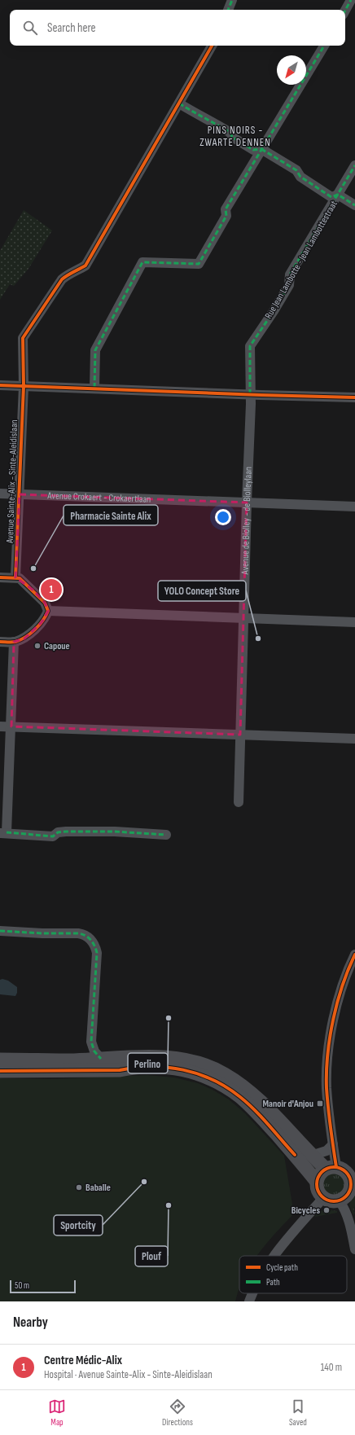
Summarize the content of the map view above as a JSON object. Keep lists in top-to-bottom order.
{
  "streets": {
    "street": [
      "Rue Jean Lambotte - Jean Lambottestraat",
      "Avenue Sainte-Alix - Sinte-Aleidislaan",
      "Avenue Crokaert - Crokaertlaan",
      "Avenue de Biolley - de Biolleylaan"
    ]
  },
  "crossings": [
    ["Rue Jean Lambotte - Jean Lambottestraat", "Avenue de Biolley - de Biolleylaan"],
    ["Avenue Sainte-Alix - Sinte-Aleidislaan", "Avenue Crokaert - Crokaertlaan"],
    ["Avenue Crokaert - Crokaertlaan", "Avenue de Biolley - de Biolleylaan"]
  ],
  "districts": ["PINS NOIRS - ZWARTE DENNEN"],
  "places": {
    "other": [
      "Pharmacie Sainte Alix",
      "YOLO Concept Store",
      "Capoue",
      "Perlino",
      "Sportcity",
      "Baballe",
      "Plouf",
      "Bicycles"
    ],
    "transit": ["Manoir d'Anjou"]
  },
  "legend": ["Cycle path", "Path"],
  "scale_bar": "50 m",
  "north": "bottom left",
  "page": {
    "search": "Search here",
    "pins": "1",
    "scale": "50 m",
    "heading": "Nearby",
    "list": [
      {
        "mark": "1",
        "name": "Centre Médic-Alix",
        "note": "Hospital · Avenue Sainte-Alix - Sinte-Aleidislaan",
        "value": "140 m"
      }
    ],
    "nav": ["Map", "Directions", "Saved"]
  }
}
